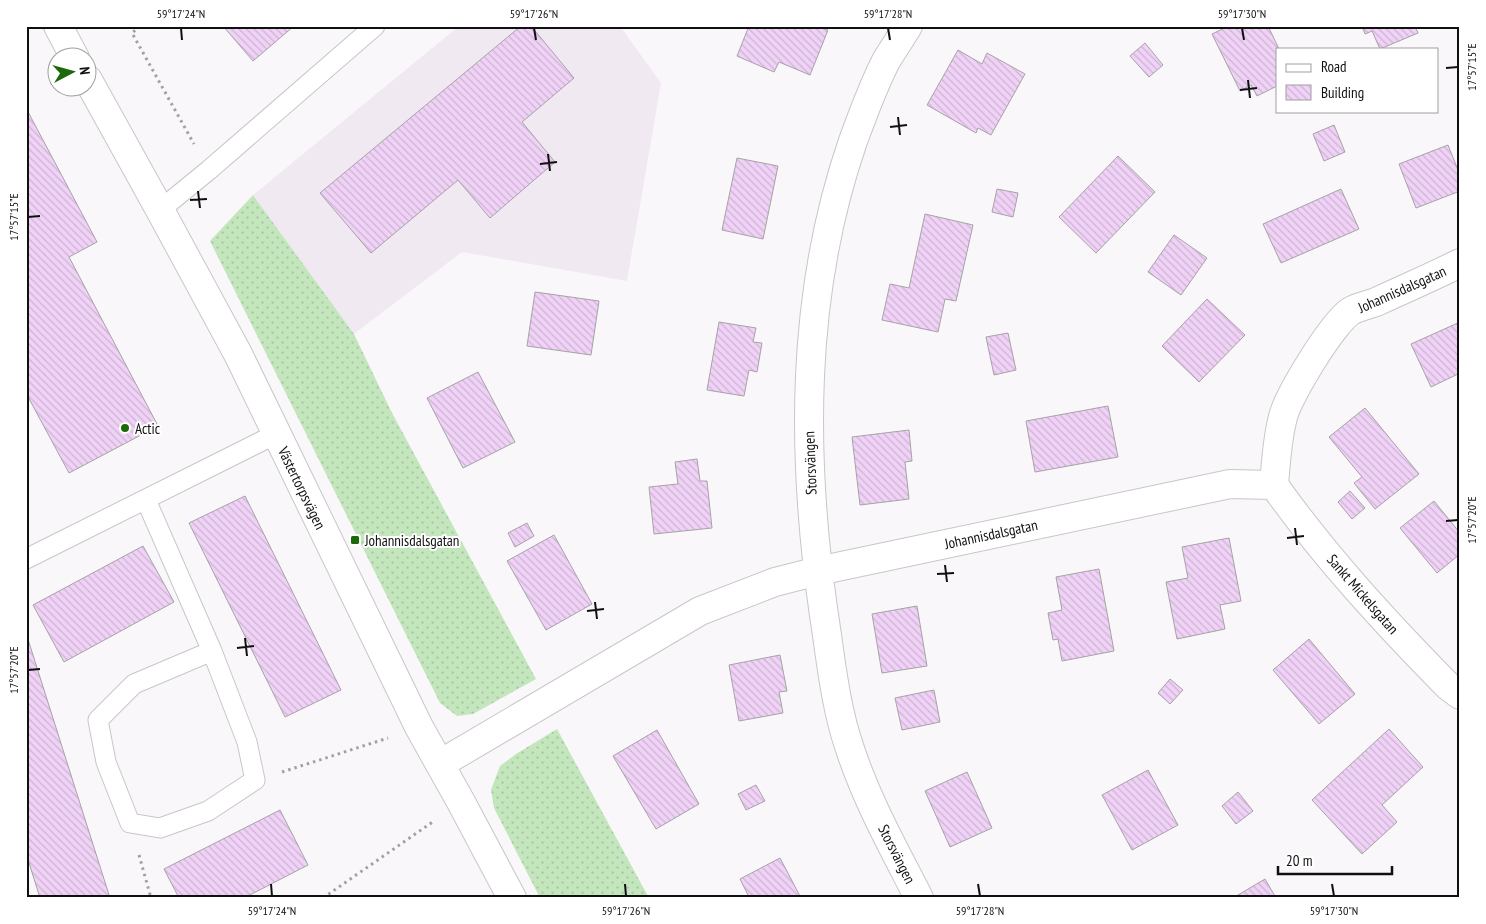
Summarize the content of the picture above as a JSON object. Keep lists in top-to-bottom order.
{
  "streets": {
    "street": [
      "Johannisdalsgatan",
      "Storsvängen",
      "Västertorpsvägen",
      "Sankt Mickelsgatan"
    ]
  },
  "crossings": [
    ["Johannisdalsgatan", "Storsvängen"],
    ["Johannisdalsgatan", "Västertorpsvägen"],
    ["Johannisdalsgatan", "Sankt Mickelsgatan"]
  ],
  "places": {
    "other": ["Actic"],
    "transit": ["Johannisdalsgatan"]
  },
  "legend": ["Road", "Building"],
  "scale_bar": "20 m",
  "north": "right",
  "coordinates": [
    "59°17'24\"N",
    "59°17'26\"N",
    "59°17'28\"N",
    "59°17'30\"N",
    "17°57'15\"E",
    "17°57'20\"E"
  ]
}
